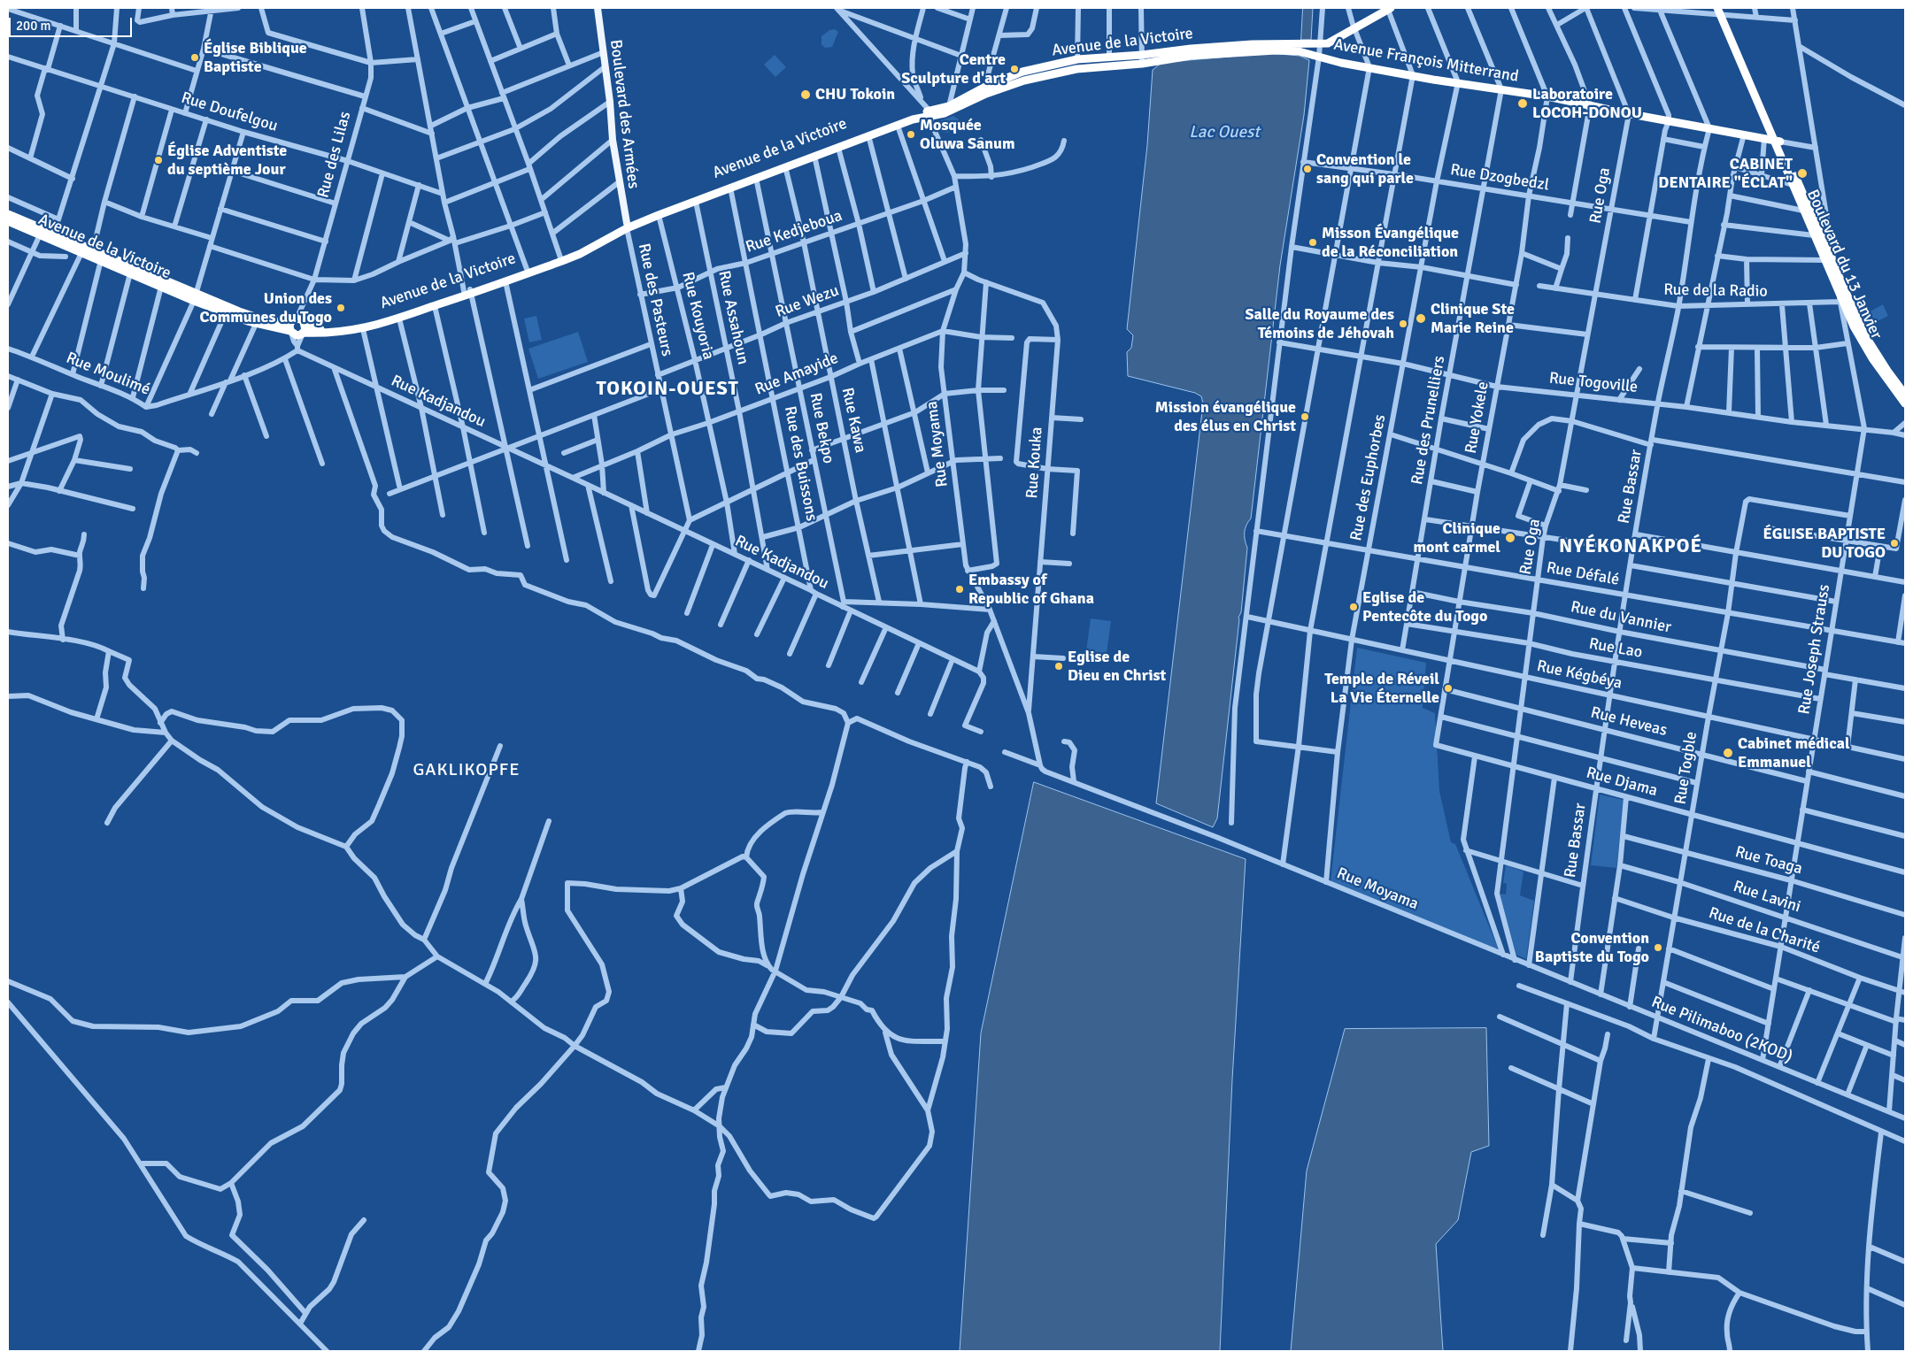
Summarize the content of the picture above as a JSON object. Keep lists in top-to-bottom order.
{
  "streets": {
    "highway": ["Avenue de la Victoire", "Avenue François Mitterrand", "Boulevard du 13 Janvier"],
    "main road": ["Boulevard des Armées"],
    "street": [
      "Rue Doufelgou",
      "Rue des Lilas",
      "Rue Dzogbedzl",
      "Rue Oga",
      "Rue Kedjeboua",
      "Rue de la Radio",
      "Rue des Pasteurs",
      "Rue Wezu",
      "Rue Kouyoria",
      "Rue Assahoun",
      "Rue Moulimé",
      "Rue Amayide",
      "Rue Togoville",
      "Rue Kadjandou",
      "Rue Yokele",
      "Rue Kawa",
      "Rue des Prunelliers",
      "Rue Bekpo",
      "Rue Moyama",
      "Rue Kouka",
      "Rue des Buissons",
      "Rue des Euphorbes",
      "Rue Bassar",
      "Rue Défalé",
      "Rue du Vannier",
      "Rue Lao",
      "Rue Joseph Strauss",
      "Rue Kégbéya",
      "Rue Heveas",
      "Rue Togble",
      "Rue Djama",
      "Rue Toaga",
      "Rue Lavini",
      "Rue de la Charité",
      "Rue Pilimaboo (2KOD)"
    ]
  },
  "crossings": [
    ["Avenue de la Victoire", "Avenue François Mitterrand"],
    ["Avenue de la Victoire", "Boulevard des Armées"],
    ["Avenue de la Victoire", "Rue des Lilas"],
    ["Avenue de la Victoire", "Rue des Pasteurs"],
    ["Avenue de la Victoire", "Rue Kouyoria"],
    ["Avenue de la Victoire", "Rue Assahoun"],
    ["Avenue de la Victoire", "Rue Kawa"],
    ["Avenue de la Victoire", "Rue Bekpo"],
    ["Avenue de la Victoire", "Rue Moyama"],
    ["Avenue de la Victoire", "Rue des Buissons"],
    ["Avenue François Mitterrand", "Rue Oga"],
    ["Avenue François Mitterrand", "Boulevard du 13 Janvier"],
    ["Avenue François Mitterrand", "Rue Yokele"],
    ["Avenue François Mitterrand", "Rue des Prunelliers"],
    ["Avenue François Mitterrand", "Rue des Euphorbes"],
    ["Avenue François Mitterrand", "Rue Bassar"],
    ["Rue Doufelgou", "Rue des Lilas"],
    ["Boulevard des Armées", "Rue des Pasteurs"],
    ["Rue Dzogbedzl", "Rue Oga"],
    ["Rue Dzogbedzl", "Rue Yokele"],
    ["Rue Dzogbedzl", "Rue des Prunelliers"],
    ["Rue Dzogbedzl", "Rue des Euphorbes"],
    ["Rue Dzogbedzl", "Rue Bassar"],
    ["Rue Oga", "Rue de la Radio"],
    ["Rue Oga", "Rue Togoville"],
    ["Rue Oga", "Rue Moyama"],
    ["Rue Oga", "Rue Défalé"],
    ["Rue Oga", "Rue du Vannier"],
    ["Rue Oga", "Rue Lao"],
    ["Rue Oga", "Rue Kégbéya"],
    ["Rue Oga", "Rue Heveas"],
    ["Rue Oga", "Rue Djama"],
    ["Rue Kedjeboua", "Rue des Pasteurs"],
    ["Rue Kedjeboua", "Rue Kouyoria"],
    ["Rue Kedjeboua", "Rue Assahoun"],
    ["Rue Kedjeboua", "Rue Kawa"],
    ["Rue Kedjeboua", "Rue Bekpo"],
    ["Rue Kedjeboua", "Rue Moyama"],
    ["Rue Kedjeboua", "Rue des Buissons"],
    ["Boulevard du 13 Janvier", "Rue de la Radio"],
    ["Boulevard du 13 Janvier", "Rue Joseph Strauss"],
    ["Rue de la Radio", "Rue Bassar"],
    ["Rue de la Radio", "Rue Joseph Strauss"],
    ["Rue des Pasteurs", "Rue Wezu"],
    ["Rue des Pasteurs", "Rue Amayide"],
    ["Rue Wezu", "Rue Kouyoria"],
    ["Rue Wezu", "Rue Assahoun"],
    ["Rue Wezu", "Rue Kawa"],
    ["Rue Wezu", "Rue Bekpo"],
    ["Rue Wezu", "Rue Moyama"],
    ["Rue Wezu", "Rue des Buissons"],
    ["Rue Kouyoria", "Rue Amayide"],
    ["Rue Kouyoria", "Rue Kadjandou"],
    ["Rue Assahoun", "Rue Amayide"],
    ["Rue Assahoun", "Rue Kadjandou"],
    ["Rue Moulimé", "Rue Kadjandou"],
    ["Rue Amayide", "Rue Kadjandou"],
    ["Rue Amayide", "Rue Kawa"],
    ["Rue Amayide", "Rue Bekpo"],
    ["Rue Amayide", "Rue Moyama"],
    ["Rue Amayide", "Rue des Buissons"],
    ["Rue Togoville", "Rue Yokele"],
    ["Rue Togoville", "Rue des Prunelliers"],
    ["Rue Togoville", "Rue des Euphorbes"],
    ["Rue Togoville", "Rue Bassar"],
    ["Rue Togoville", "Rue Joseph Strauss"],
    ["Rue Kadjandou", "Rue Bekpo"],
    ["Rue Kadjandou", "Rue des Buissons"],
    ["Rue Yokele", "Rue Défalé"],
    ["Rue Yokele", "Rue du Vannier"],
    ["Rue Yokele", "Rue Lao"],
    ["Rue Yokele", "Rue Kégbéya"],
    ["Rue Yokele", "Rue Heveas"],
    ["Rue Yokele", "Rue Djama"],
    ["Rue des Prunelliers", "Rue Défalé"],
    ["Rue des Prunelliers", "Rue du Vannier"],
    ["Rue des Prunelliers", "Rue Lao"],
    ["Rue des Prunelliers", "Rue Kégbéya"],
    ["Rue Moyama", "Rue Kouka"],
    ["Rue Moyama", "Rue des Euphorbes"],
    ["Rue Moyama", "Rue Pilimaboo (2KOD)"],
    ["Rue des Euphorbes", "Rue Défalé"],
    ["Rue des Euphorbes", "Rue Kégbéya"],
    ["Rue Bassar", "Rue Défalé"],
    ["Rue Bassar", "Rue du Vannier"],
    ["Rue Bassar", "Rue Lao"],
    ["Rue Bassar", "Rue Kégbéya"],
    ["Rue Bassar", "Rue Heveas"],
    ["Rue Bassar", "Rue Djama"],
    ["Rue Bassar", "Rue Pilimaboo (2KOD)"],
    ["Rue Défalé", "Rue Joseph Strauss"],
    ["Rue Défalé", "Rue Togble"],
    ["Rue du Vannier", "Rue Joseph Strauss"],
    ["Rue du Vannier", "Rue Togble"],
    ["Rue Lao", "Rue Joseph Strauss"],
    ["Rue Lao", "Rue Togble"],
    ["Rue Joseph Strauss", "Rue Kégbéya"],
    ["Rue Joseph Strauss", "Rue Heveas"],
    ["Rue Joseph Strauss", "Rue Togble"],
    ["Rue Joseph Strauss", "Rue Djama"],
    ["Rue Joseph Strauss", "Rue Toaga"],
    ["Rue Joseph Strauss", "Rue Lavini"],
    ["Rue Joseph Strauss", "Rue de la Charité"],
    ["Rue Joseph Strauss", "Rue Pilimaboo (2KOD)"],
    ["Rue Kégbéya", "Rue Togble"],
    ["Rue Heveas", "Rue Togble"],
    ["Rue Togble", "Rue Djama"],
    ["Rue Togble", "Rue Toaga"],
    ["Rue Togble", "Rue Lavini"],
    ["Rue Togble", "Rue de la Charité"],
    ["Rue Togble", "Rue Pilimaboo (2KOD)"]
  ],
  "districts": ["TOKOIN-OUEST", "NYÉKONAKPOÉ", "GAKLIKOPFE"],
  "water": ["Lac Ouest"],
  "places": [
    "Église Biblique Baptiste",
    "Centre Sculpture d'art",
    "CHU Tokoin",
    "Laboratoire LOCOH-DONOU",
    "Mosquée Oluwa Sanum",
    "Église Adventiste du septième Jour",
    "Convention le sang qui parle",
    "CABINET DENTAIRE \"ÉCLAT\"",
    "Misson Évangélique de la Réconciliation",
    "Union des Communes du Togo",
    "Clinique Ste Marie Reine",
    "Salle du Royaume des Témoins de Jéhovah",
    "Mission évangélique des élus en Christ",
    "Clinique mont carmel",
    "ÉGLISE BAPTISTE DU TOGO",
    "Embassy of Republic of Ghana",
    "Eglise de Pentecôte du Togo",
    "Eglise de Dieu en Christ",
    "Temple de Réveil La Vie Éternelle",
    "Cabinet médical Emmanuel",
    "Convention Baptiste du Togo"
  ],
  "scale_bar": "200 m"
}
